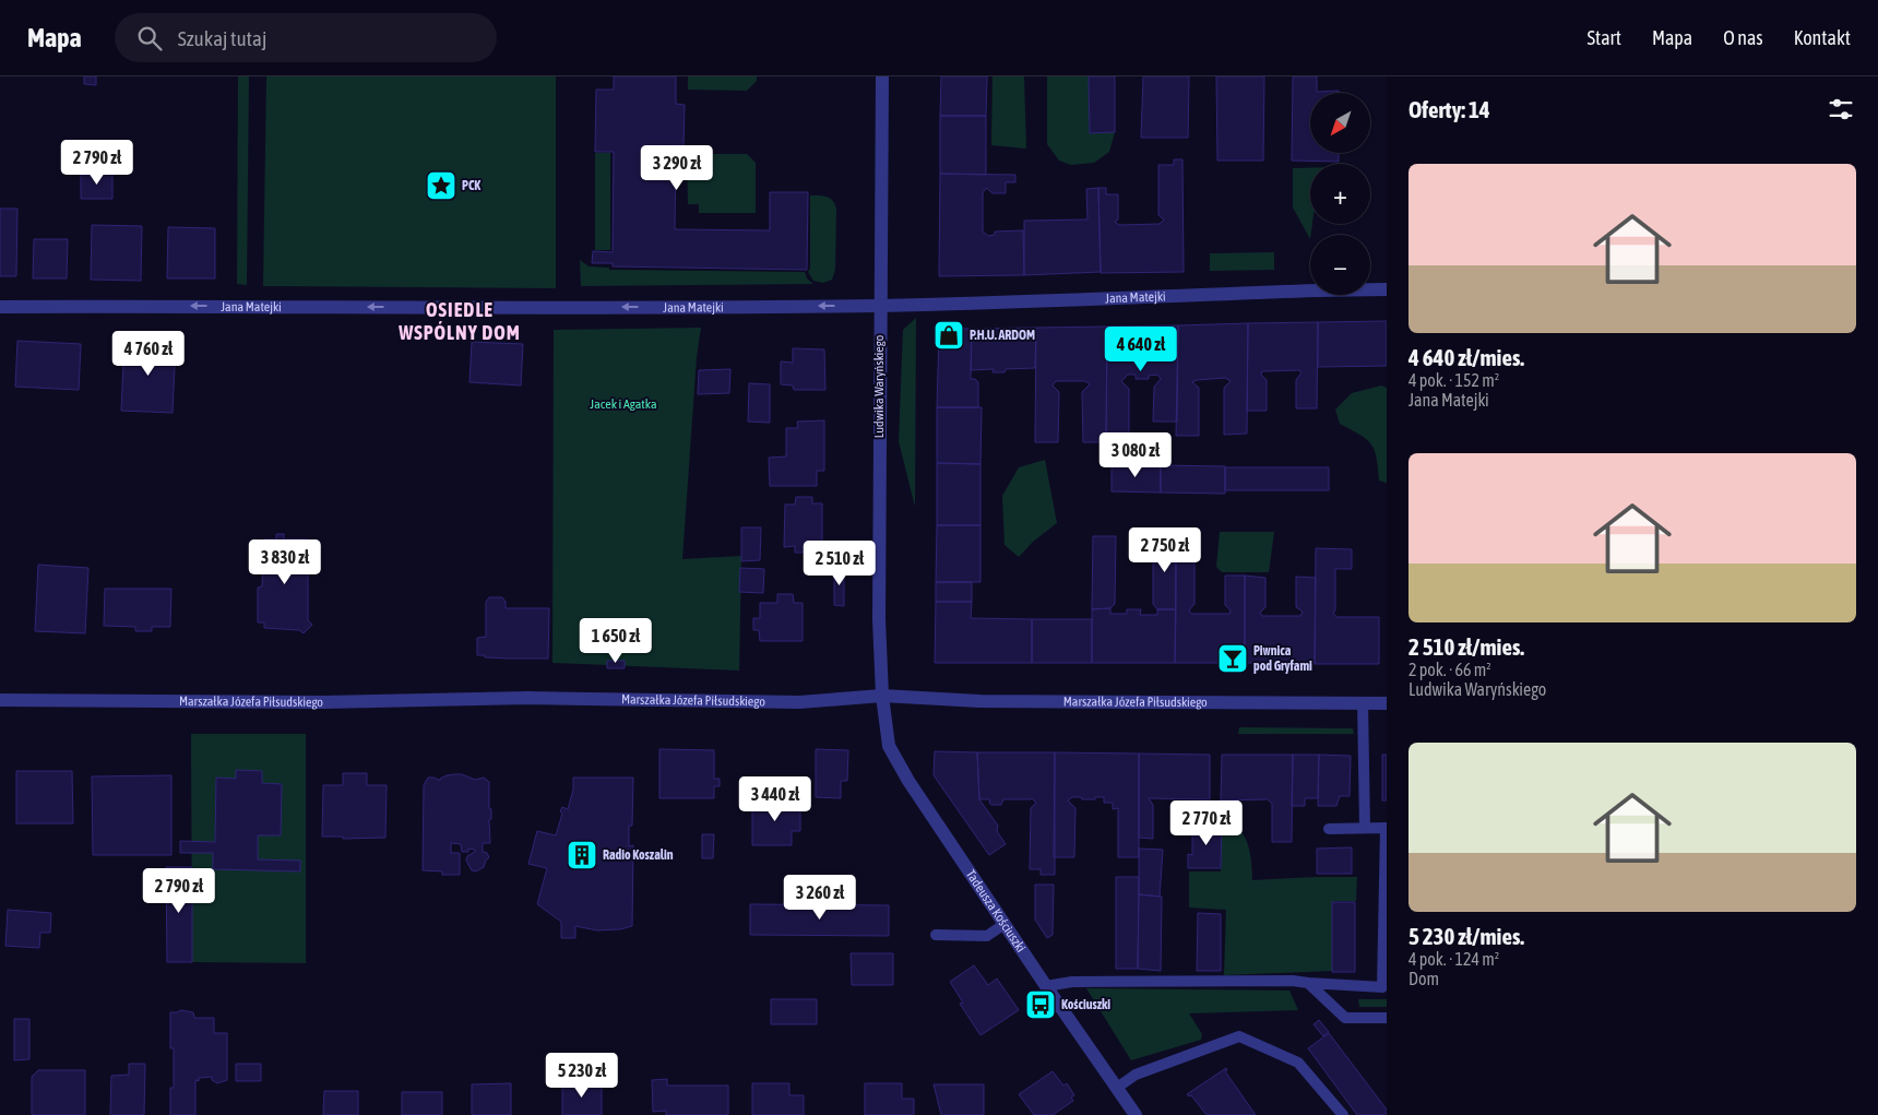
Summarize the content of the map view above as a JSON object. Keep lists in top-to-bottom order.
{
  "streets": {
    "street": [
      "Jana Matejki",
      "Ludwika Waryńskiego",
      "Marszałka Józefa Piłsudskiego",
      "Tadeusza Kościuszki"
    ]
  },
  "crossings": [
    ["Jana Matejki", "Ludwika Waryńskiego"],
    ["Ludwika Waryńskiego", "Marszałka Józefa Piłsudskiego"],
    ["Ludwika Waryńskiego", "Tadeusza Kościuszki"],
    ["Marszałka Józefa Piłsudskiego", "Tadeusza Kościuszki"]
  ],
  "one_way": ["Jana Matejki"],
  "districts": ["OSIEDLE WSPÓLNY DOM"],
  "parks": ["Jacek i Agatka"],
  "places": {
    "place": ["PCK"],
    "shop": ["P.H.U. ARDOM"],
    "bar": ["Piwnica pod Gryfami"],
    "building": ["Radio Koszalin"],
    "bus stop": ["Kościuszki"]
  },
  "north": "bottom left",
  "page": {
    "header": "Mapa",
    "search": "Szukaj tutaj",
    "nav": [
      "Start",
      "Mapa",
      "O nas",
      "Kontakt"
    ],
    "heading": "Oferty: 14",
    "map_buttons": ["+", "−"],
    "price": [
      "2 790 zł",
      "3 290 zł",
      "4 640 zł",
      "4 760 zł",
      "3 080 zł",
      "2 750 zł",
      "3 830 zł",
      "2 510 zł",
      "1 650 zł",
      "3 440 zł",
      "2 770 zł",
      "2 790 zł",
      "3 260 zł",
      "5 230 zł"
    ],
    "list": [
      {
        "name": "4 640 zł/mies.",
        "note": "4 pok. · 152 m² · Jana Matejki"
      },
      {
        "name": "2 510 zł/mies.",
        "note": "2 pok. · 66 m² · Ludwika Waryńskiego"
      },
      {
        "name": "5 230 zł/mies.",
        "note": "4 pok. · 124 m² · Dom"
      }
    ]
  }
}
